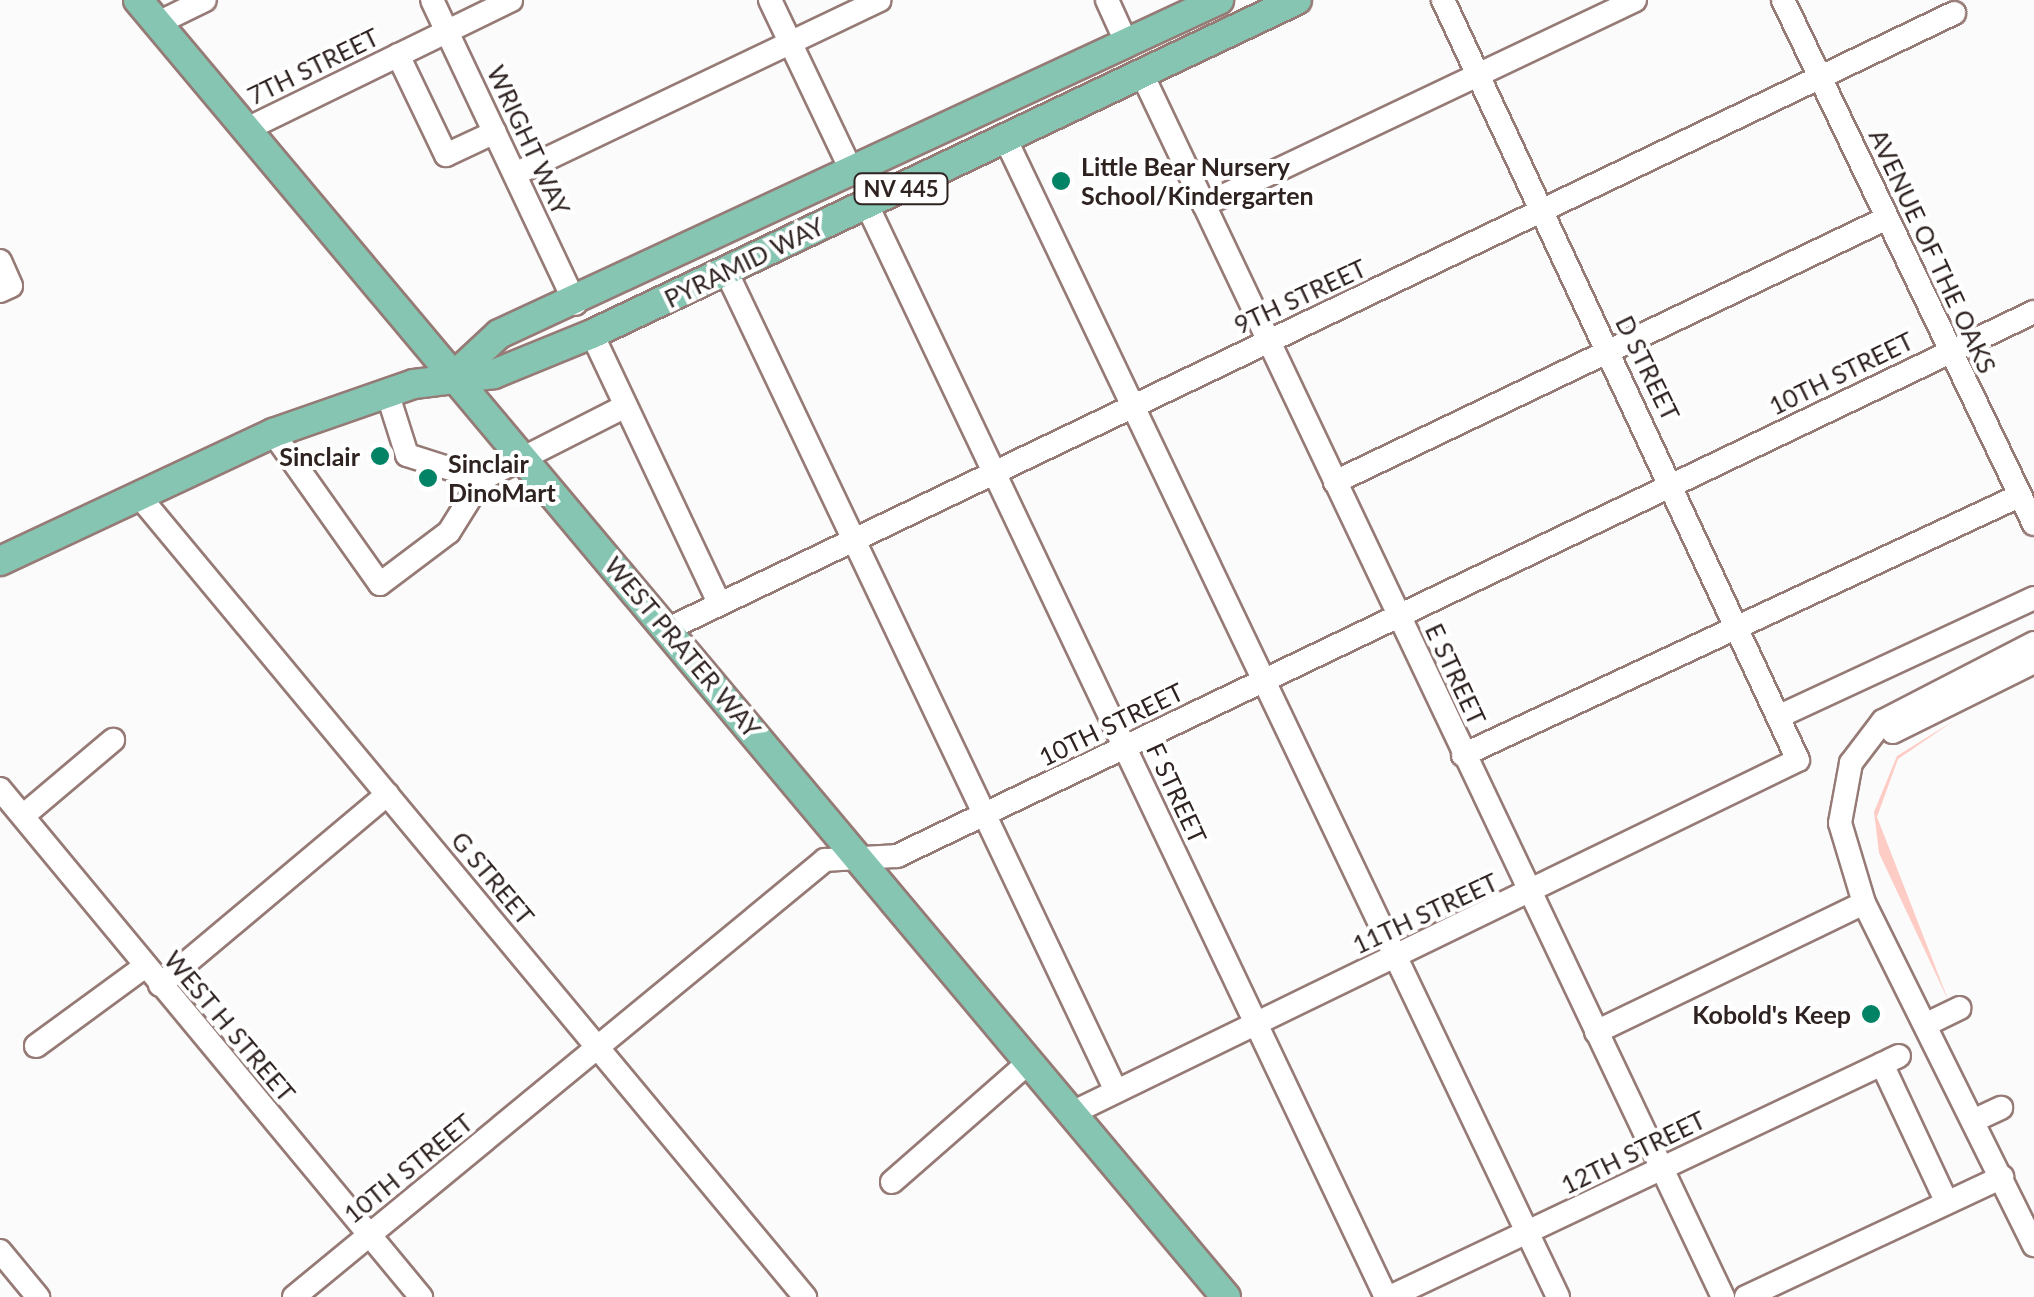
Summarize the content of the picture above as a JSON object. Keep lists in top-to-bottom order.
{
  "streets": {
    "main road": ["NV 445", "PYRAMID WAY", "WEST PRATER WAY"],
    "street": [
      "7TH STREET",
      "WRIGHT WAY",
      "AVENUE OF THE OAKS",
      "9TH STREET",
      "D STREET",
      "10TH STREET",
      "E STREET",
      "F STREET",
      "G STREET",
      "11TH STREET",
      "WEST H STREET",
      "12TH STREET"
    ]
  },
  "crossings": [
    ["7TH STREET", "WRIGHT WAY"],
    ["7TH STREET", "WEST PRATER WAY"],
    ["WRIGHT WAY", "PYRAMID WAY"],
    ["AVENUE OF THE OAKS", "9TH STREET"],
    ["AVENUE OF THE OAKS", "10TH STREET"],
    ["PYRAMID WAY", "WEST PRATER WAY"],
    ["PYRAMID WAY", "E STREET"],
    ["PYRAMID WAY", "F STREET"],
    ["PYRAMID WAY", "G STREET"],
    ["9TH STREET", "D STREET"],
    ["9TH STREET", "WEST PRATER WAY"],
    ["9TH STREET", "E STREET"],
    ["9TH STREET", "F STREET"],
    ["D STREET", "10TH STREET"],
    ["D STREET", "11TH STREET"],
    ["10TH STREET", "WEST PRATER WAY"],
    ["10TH STREET", "E STREET"],
    ["10TH STREET", "F STREET"],
    ["10TH STREET", "G STREET"],
    ["10TH STREET", "WEST H STREET"],
    ["WEST PRATER WAY", "11TH STREET"],
    ["E STREET", "11TH STREET"],
    ["E STREET", "12TH STREET"],
    ["F STREET", "11TH STREET"],
    ["F STREET", "12TH STREET"]
  ],
  "places": [
    "Little Bear Nursery School/Kindergarten",
    "Sinclair",
    "Sinclair DinoMart",
    "Kobold's Keep"
  ]
}
